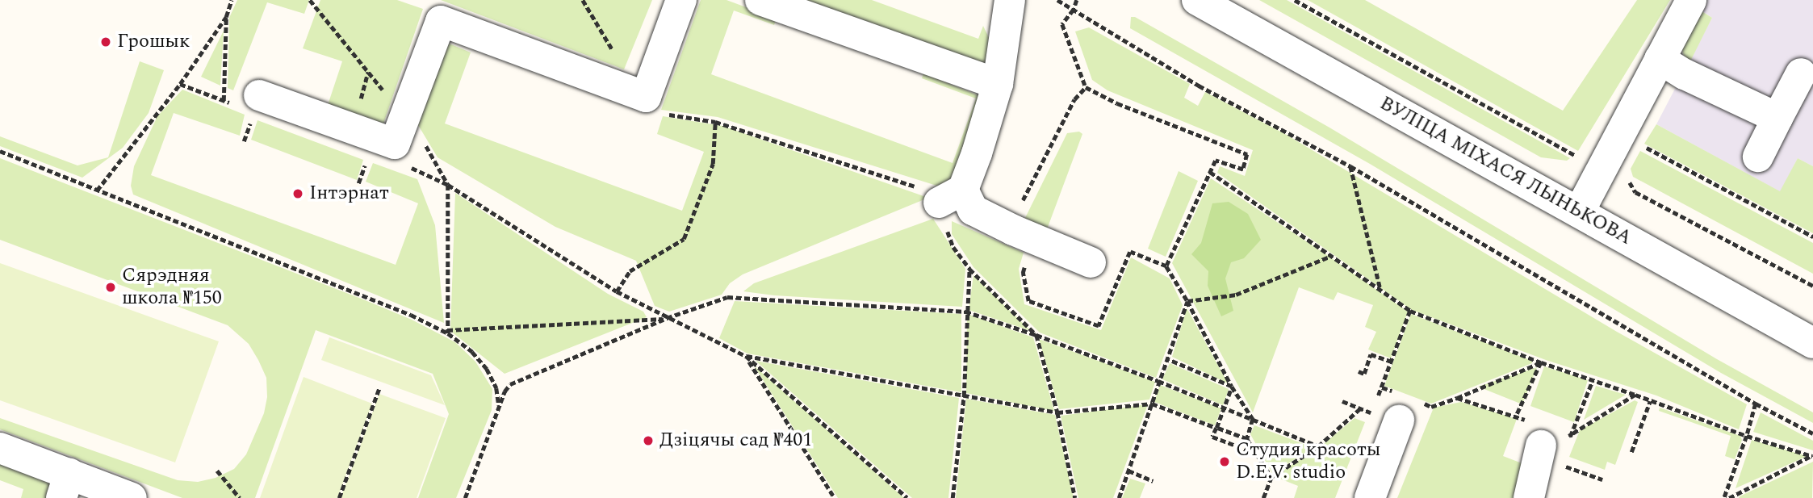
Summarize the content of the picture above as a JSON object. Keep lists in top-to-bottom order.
{
  "streets": {
    "street": ["ВУЛІЦА МІХАСЯ ЛЫНЬКОВА"]
  },
  "places": [
    "Грошык",
    "Інтэрнат",
    "Сярэдняя школа №150",
    "Дзіцячы сад №401",
    "Студия красоты D.E.V. studio"
  ]
}
